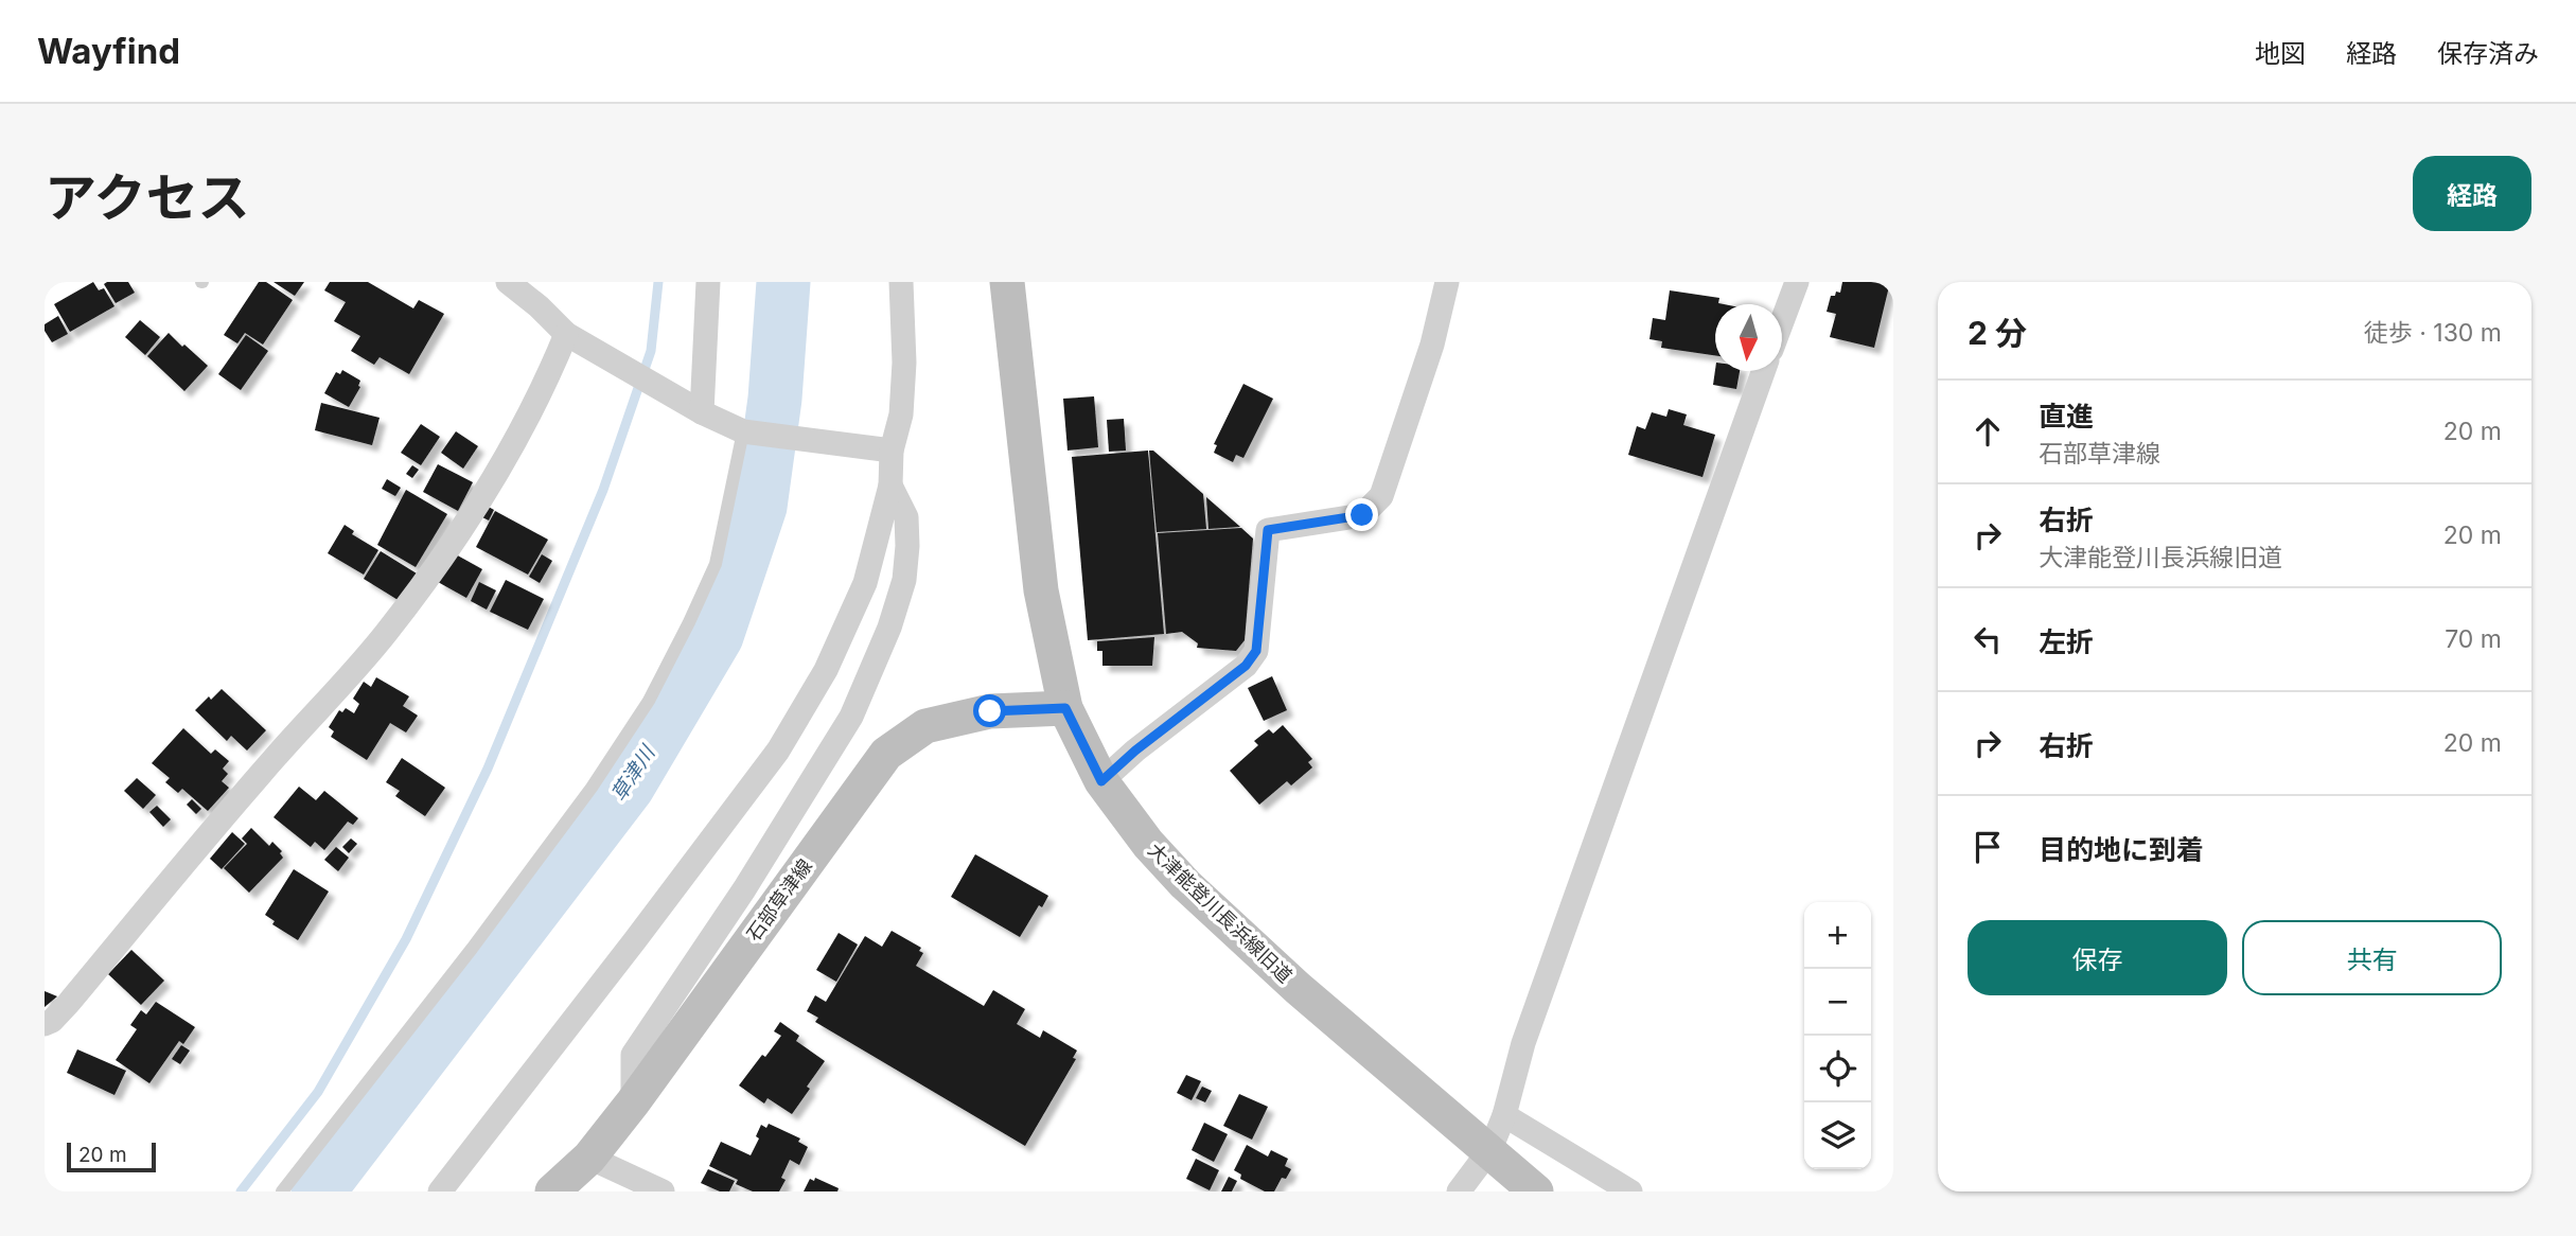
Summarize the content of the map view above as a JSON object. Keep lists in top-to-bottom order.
{
  "streets": {
    "street": ["石部草津線", "大津能登川長浜線旧道"]
  },
  "crossings": [
    ["石部草津線", "大津能登川長浜線旧道"]
  ],
  "water": ["草津川"],
  "scale_bar": "20 m",
  "north": "bottom",
  "page": {
    "header": "Wayfind",
    "nav": ["地図", "経路", "保存済み"],
    "title": "アクセス",
    "buttons": [
      "経路",
      ["保存", "共有"]
    ],
    "heading": ["2 分", "徒歩 · 130 m"],
    "list": [
      ["直進", "石部草津線", "20 m"],
      ["右折", "大津能登川長浜線旧道", "20 m"],
      ["左折", "70 m"],
      ["右折", "20 m"],
      "目的地に到着"
    ],
    "map_buttons": ["+", "−"],
    "scale": "20 m"
  }
}
